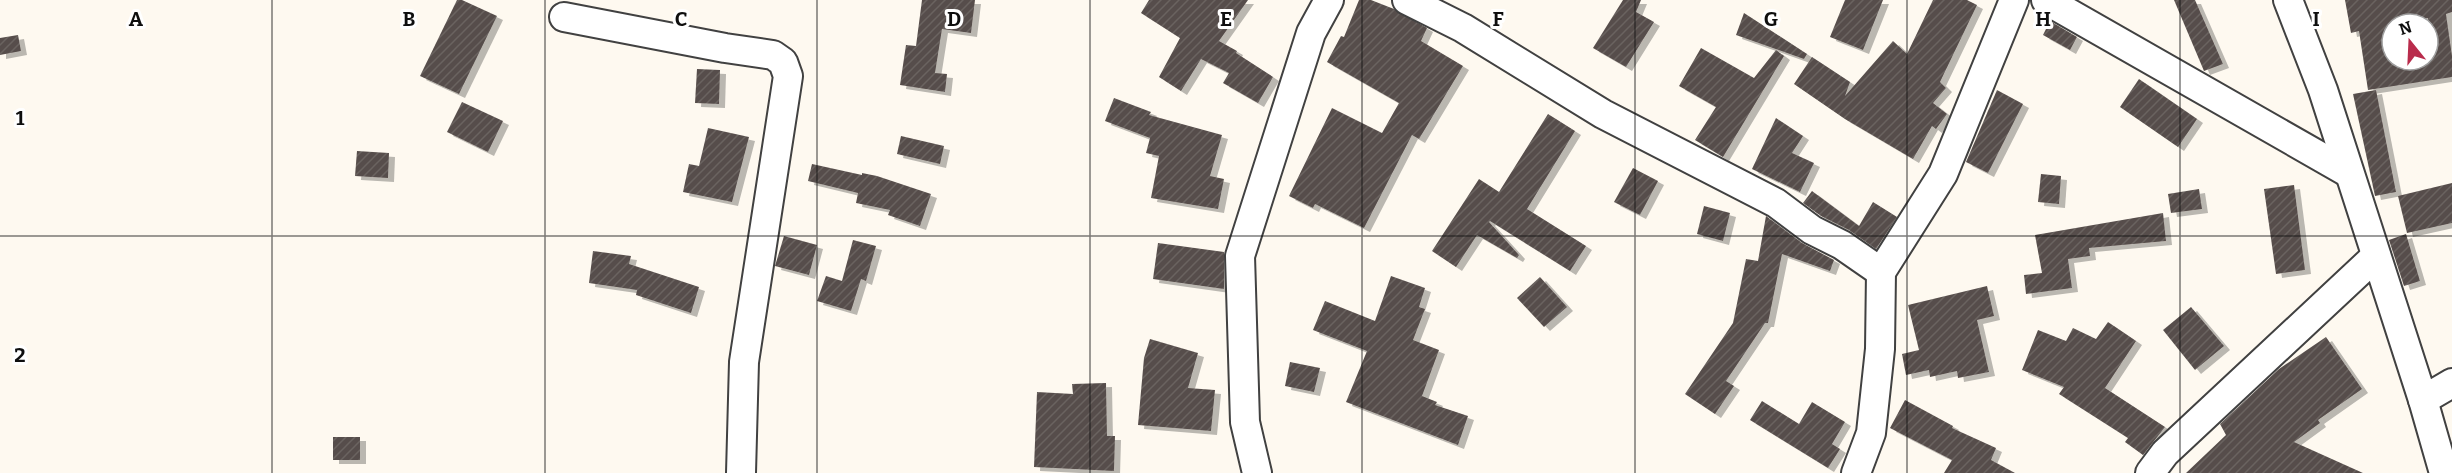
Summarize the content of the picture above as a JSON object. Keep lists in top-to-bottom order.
{
  "north": "top",
  "grid": {
    "columns": [
      "A",
      "B",
      "C",
      "D",
      "E",
      "F",
      "G",
      "H",
      "I"
    ],
    "rows": ["1", "2"]
  }
}
